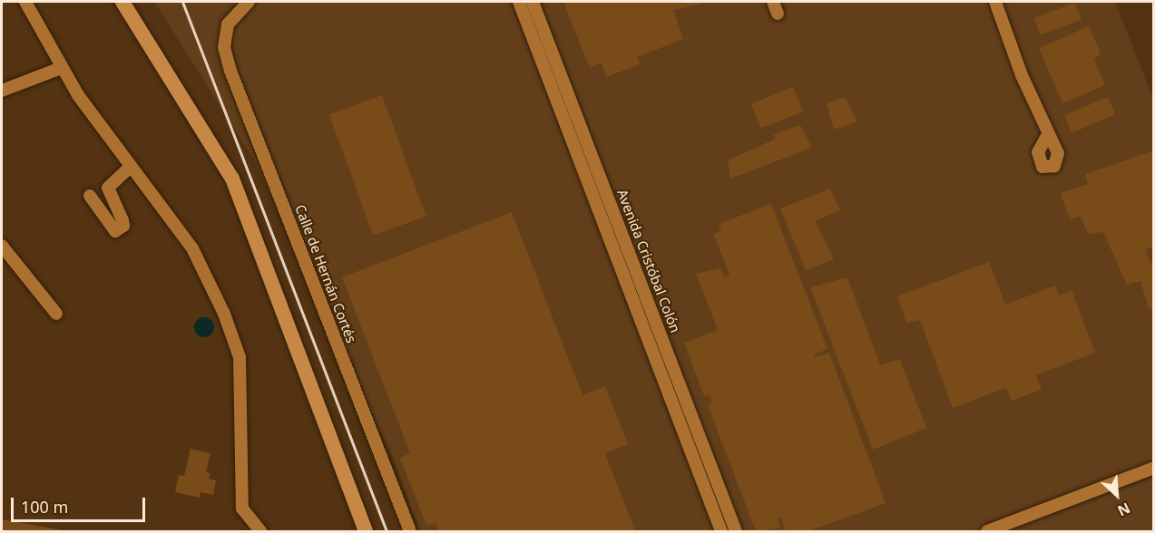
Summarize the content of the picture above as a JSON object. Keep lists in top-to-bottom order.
{
  "streets": {
    "street": ["Avenida Cristóbal Colón", "Calle de Hernán Cortés"]
  },
  "scale_bar": "100 m",
  "north": "bottom right"
}
